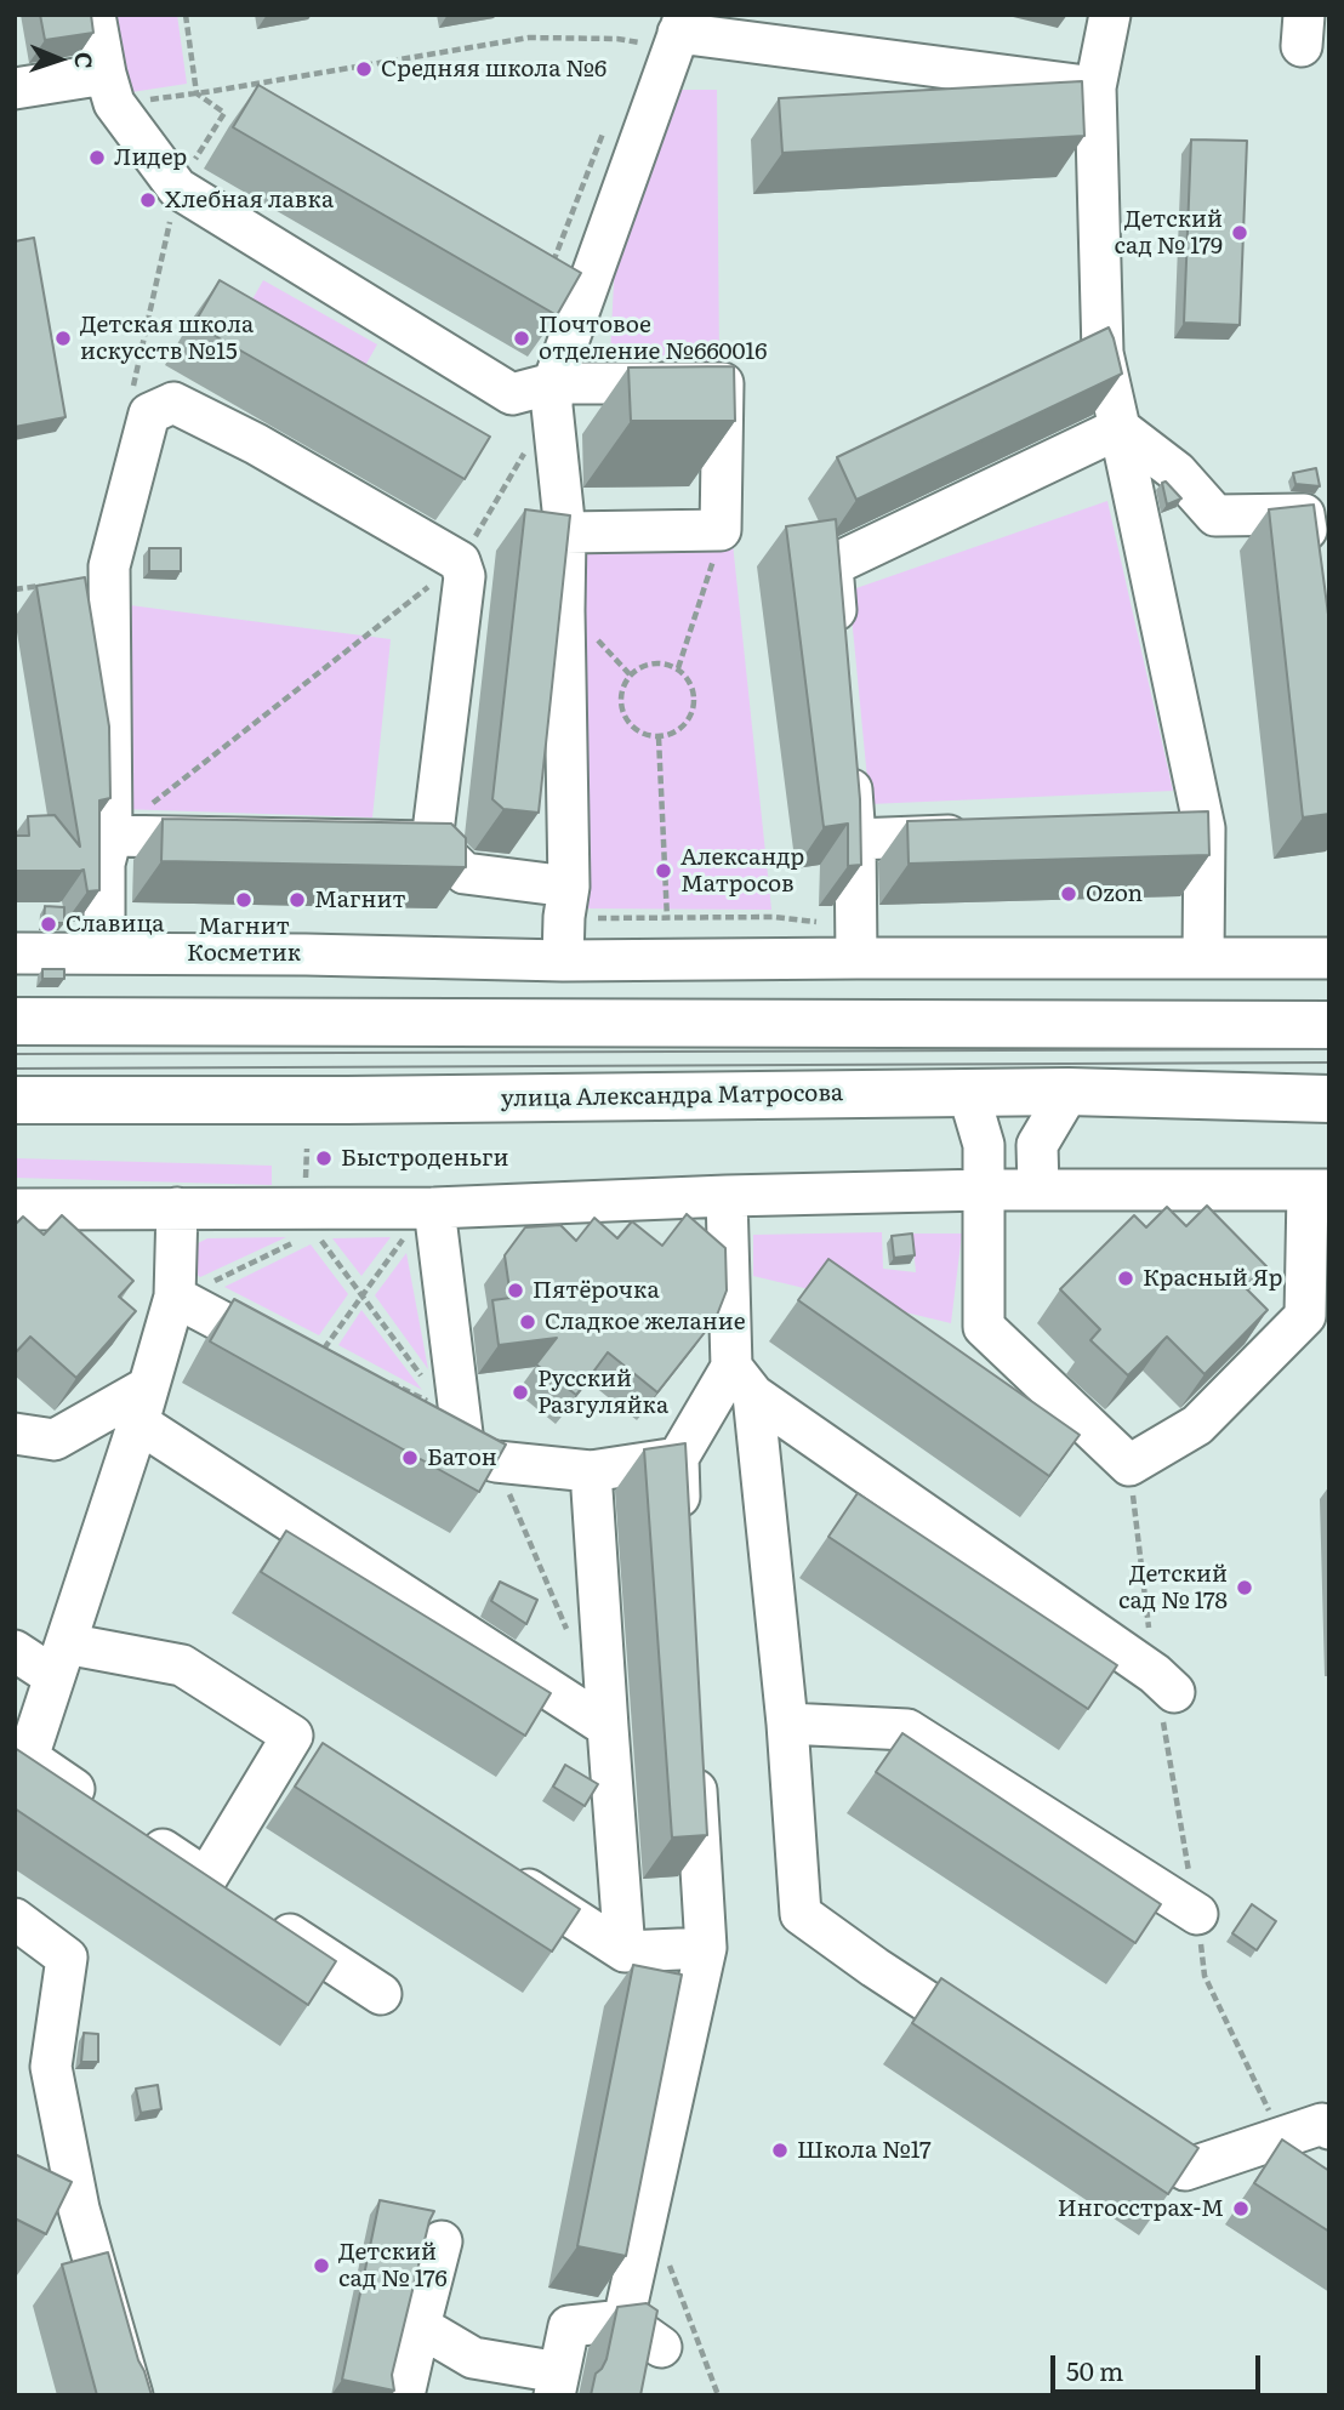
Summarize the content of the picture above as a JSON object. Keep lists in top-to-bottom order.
{
  "streets": {
    "highway": ["улица Александра Матросова"]
  },
  "places": [
    "Средняя школа №6",
    "Лидер",
    "Хлебная лавка",
    "Детский сад № 179",
    "Детская школа искусств №15",
    "Почтовое отделение №660016",
    "Александр Матросов",
    "Ozon",
    "Магнит Косметик",
    "Магнит",
    "Славица",
    "Быстроденьги",
    "Красный Яр",
    "Пятёрочка",
    "Сладкое желание",
    "Русский Разгуляйка",
    "Батон",
    "Детский сад № 178",
    "Школа №17",
    "Ингосстрах-М",
    "Детский сад № 176"
  ],
  "scale_bar": "50 m",
  "north": "right"
}
